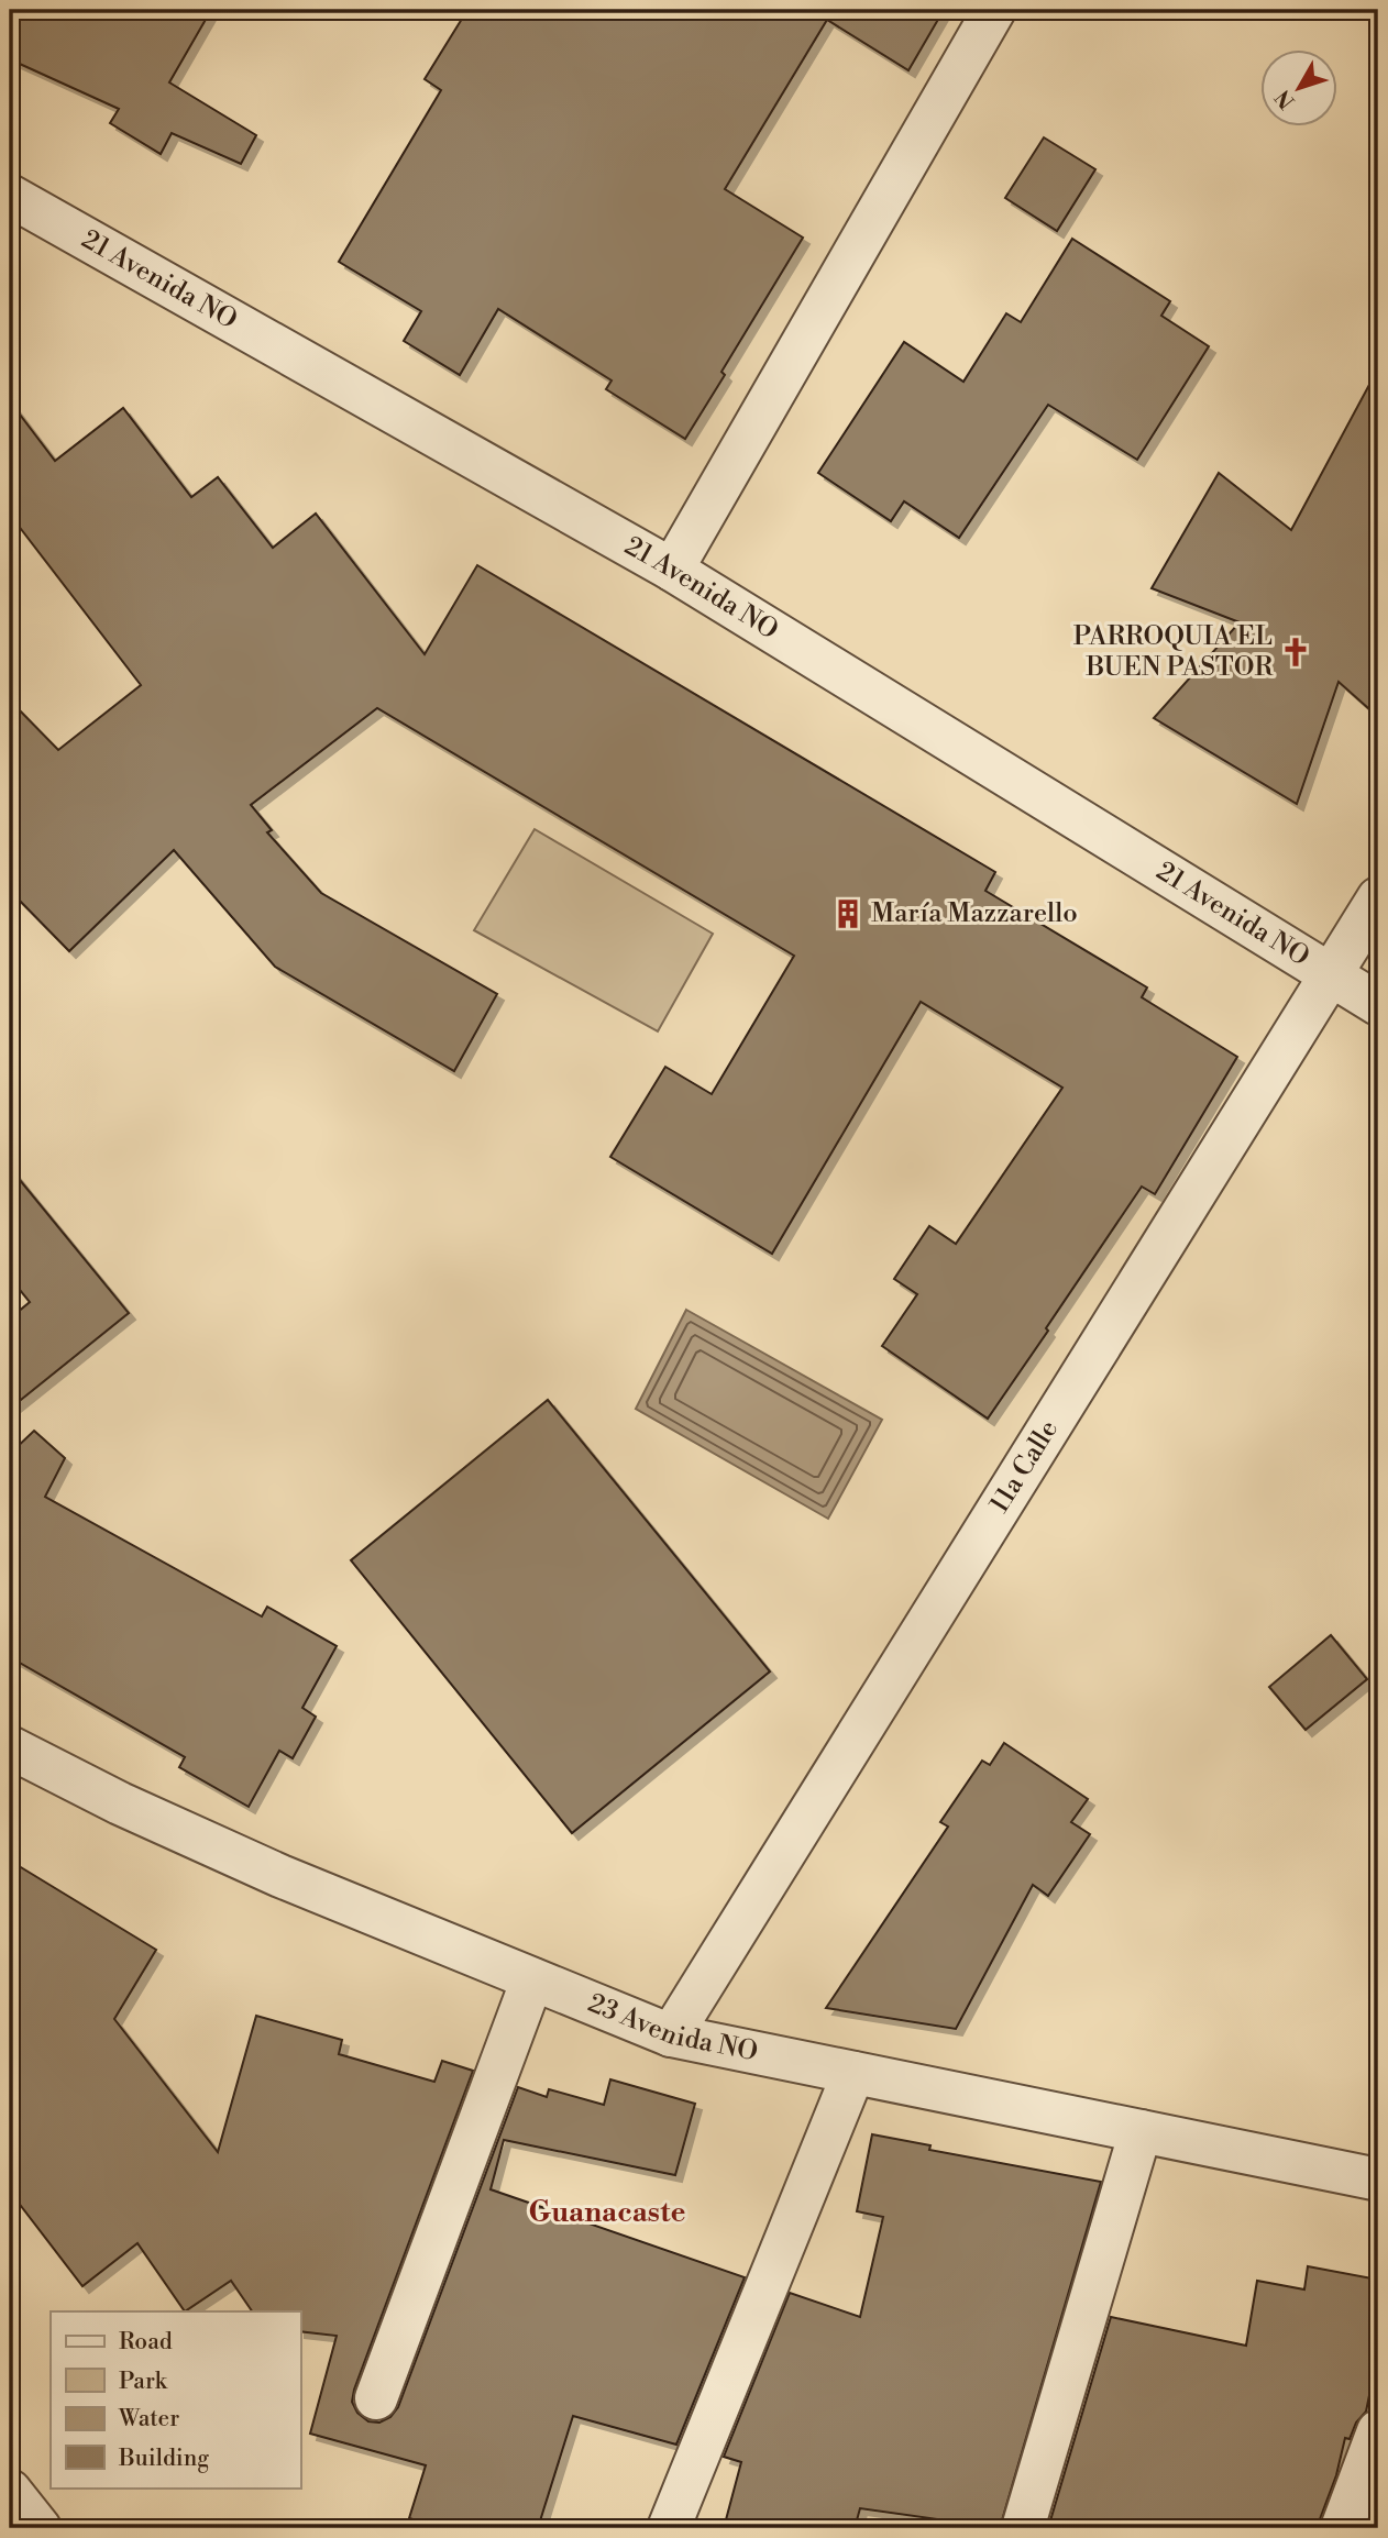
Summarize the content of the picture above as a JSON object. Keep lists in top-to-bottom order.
{
  "streets": {
    "street": ["21 Avenida NO", "11a Calle", "23 Avenida NO"]
  },
  "crossings": [
    ["21 Avenida NO", "11a Calle"],
    ["11a Calle", "23 Avenida NO"]
  ],
  "districts": ["Guanacaste"],
  "places": {
    "church": ["PARROQUIA EL BUEN PASTOR"],
    "building": ["María Mazzarello"]
  },
  "legend": [
    "Road",
    "Park",
    "Water",
    "Building"
  ],
  "north": "bottom left"
}
